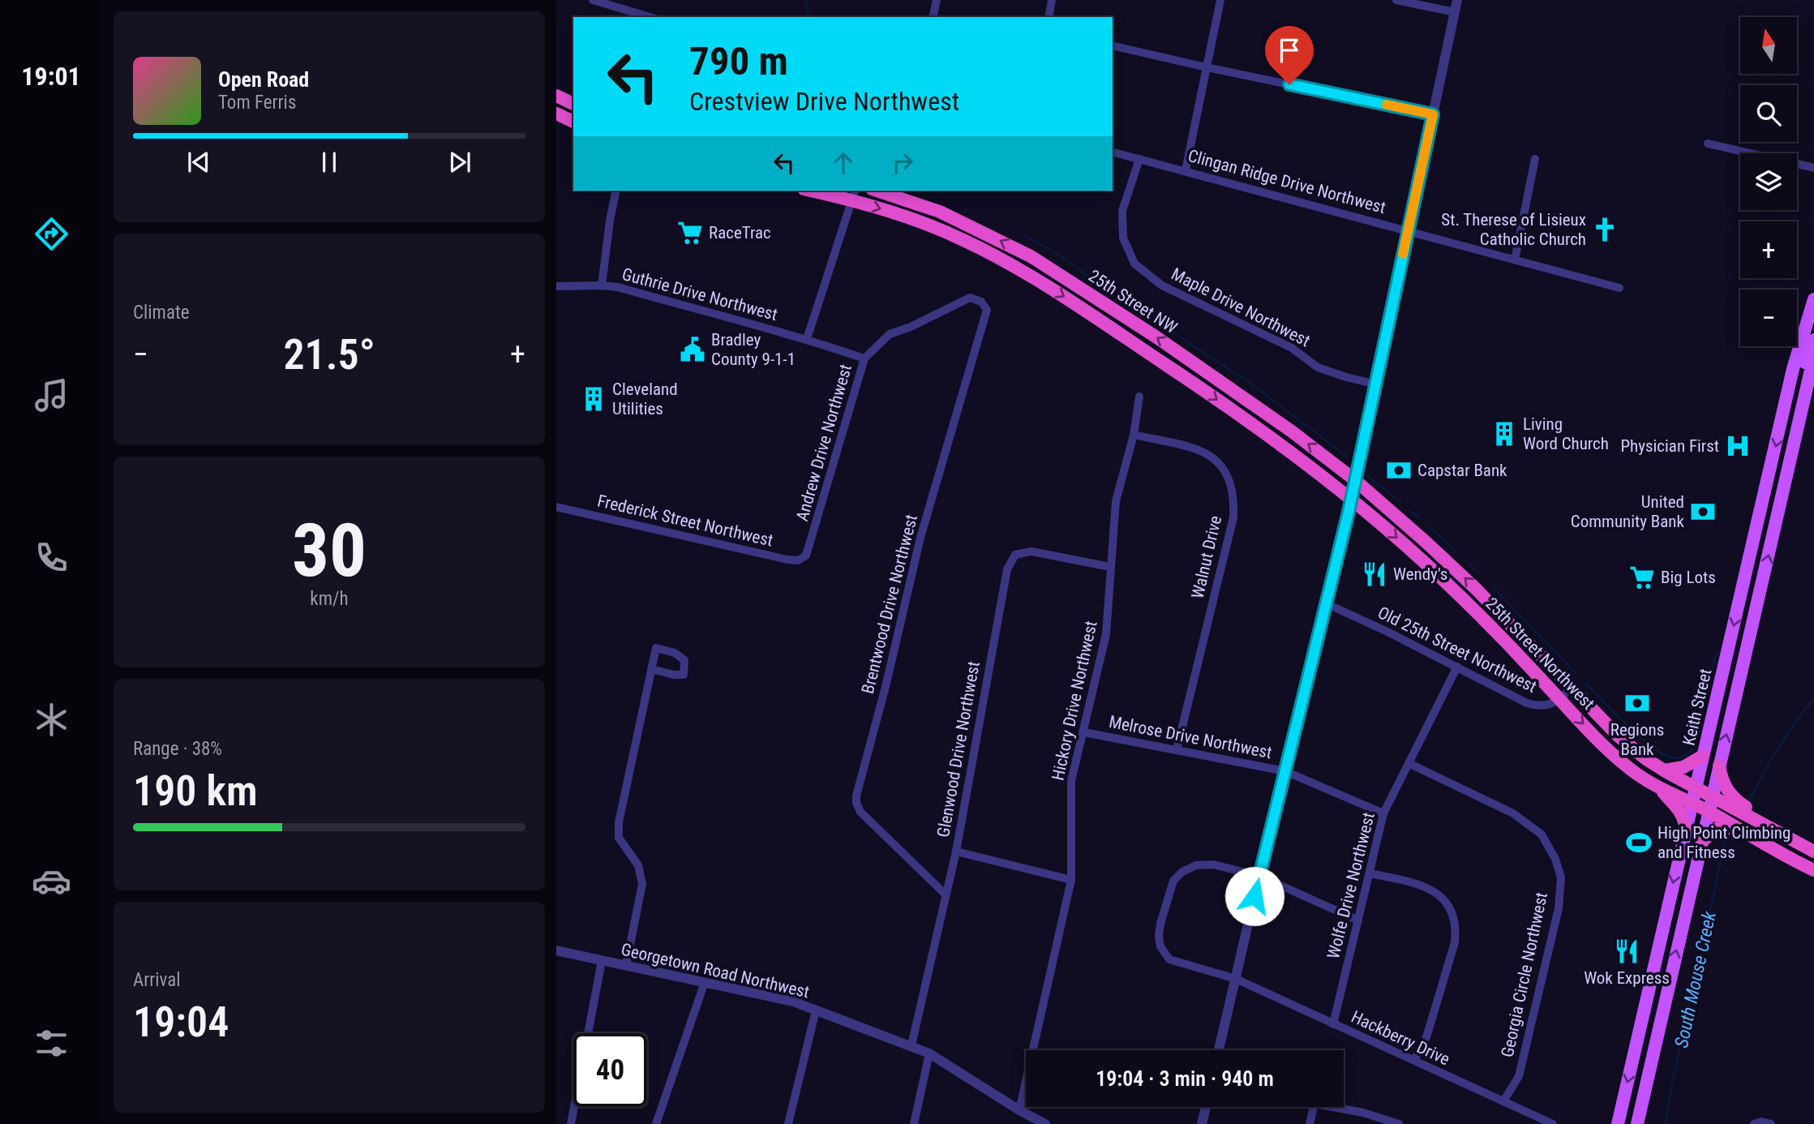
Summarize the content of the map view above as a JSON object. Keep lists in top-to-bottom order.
{
  "streets": {
    "highway": ["25th Street NW", "25th Street Northwest"],
    "main road": ["Keith Street"],
    "street": [
      "Clingan Ridge Drive Northwest",
      "Guthrie Drive Northwest",
      "Maple Drive Northwest",
      "Andrew Drive Northwest",
      "Frederick Street Northwest",
      "Walnut Drive",
      "Brentwood Drive Northwest",
      "Old 25th Street Northwest",
      "Hickory Drive Northwest",
      "Melrose Drive Northwest",
      "Glenwood Drive Northwest",
      "Wolfe Drive Northwest",
      "Georgetown Road Northwest",
      "Georgia Circle Northwest",
      "Hackberry Drive"
    ]
  },
  "crossings": [
    ["Clingan Ridge Drive Northwest", "Maple Drive Northwest"],
    ["Guthrie Drive Northwest", "Andrew Drive Northwest"],
    ["25th Street NW", "25th Street Northwest"],
    ["Andrew Drive Northwest", "Frederick Street Northwest"],
    ["Andrew Drive Northwest", "Brentwood Drive Northwest"],
    ["Walnut Drive", "Hickory Drive Northwest"],
    ["Walnut Drive", "Melrose Drive Northwest"],
    ["Brentwood Drive Northwest", "Glenwood Drive Northwest"],
    ["Old 25th Street Northwest", "25th Street Northwest"],
    ["Old 25th Street Northwest", "Wolfe Drive Northwest"],
    ["25th Street Northwest", "Keith Street"],
    ["Hickory Drive Northwest", "Melrose Drive Northwest"],
    ["Hickory Drive Northwest", "Glenwood Drive Northwest"],
    ["Hickory Drive Northwest", "Georgetown Road Northwest"],
    ["Melrose Drive Northwest", "Wolfe Drive Northwest"],
    ["Glenwood Drive Northwest", "Georgetown Road Northwest"],
    ["Wolfe Drive Northwest", "Georgia Circle Northwest"],
    ["Wolfe Drive Northwest", "Hackberry Drive"],
    ["Georgia Circle Northwest", "Hackberry Drive"]
  ],
  "water": ["South Mouse Creek"],
  "places": {
    "church": ["St. Therese of Lisieux Catholic Church"],
    "supermarket": ["RaceTrac", "Big Lots"],
    "public building": ["Bradley County 9-1-1"],
    "building": ["Cleveland Utilities", "Living Word Church"],
    "hospital": ["Physician First"],
    "bank": ["Capstar Bank", "United Community Bank", "Regions Bank"],
    "restaurant": ["Wendy's", "Wok Express"],
    "sports": ["High Point Climbing and Fitness"]
  },
  "north": "top",
  "page": {
    "tabs": "19:01",
    "map_buttons": ["+", "−"],
    "turn": ["790 m", "Crestview Drive Northwest"],
    "song": ["Open Road", "Tom Ferris"],
    "tile": [
      "Climate",
      ["30", "km/h"],
      ["Range · 38%", "190 km"],
      ["Arrival", "19:04"]
    ],
    "heat": ["−", "21.5°", "+"],
    "limit": "40",
    "trip": "19:04 · 3 min · 940 m"
  }
}
